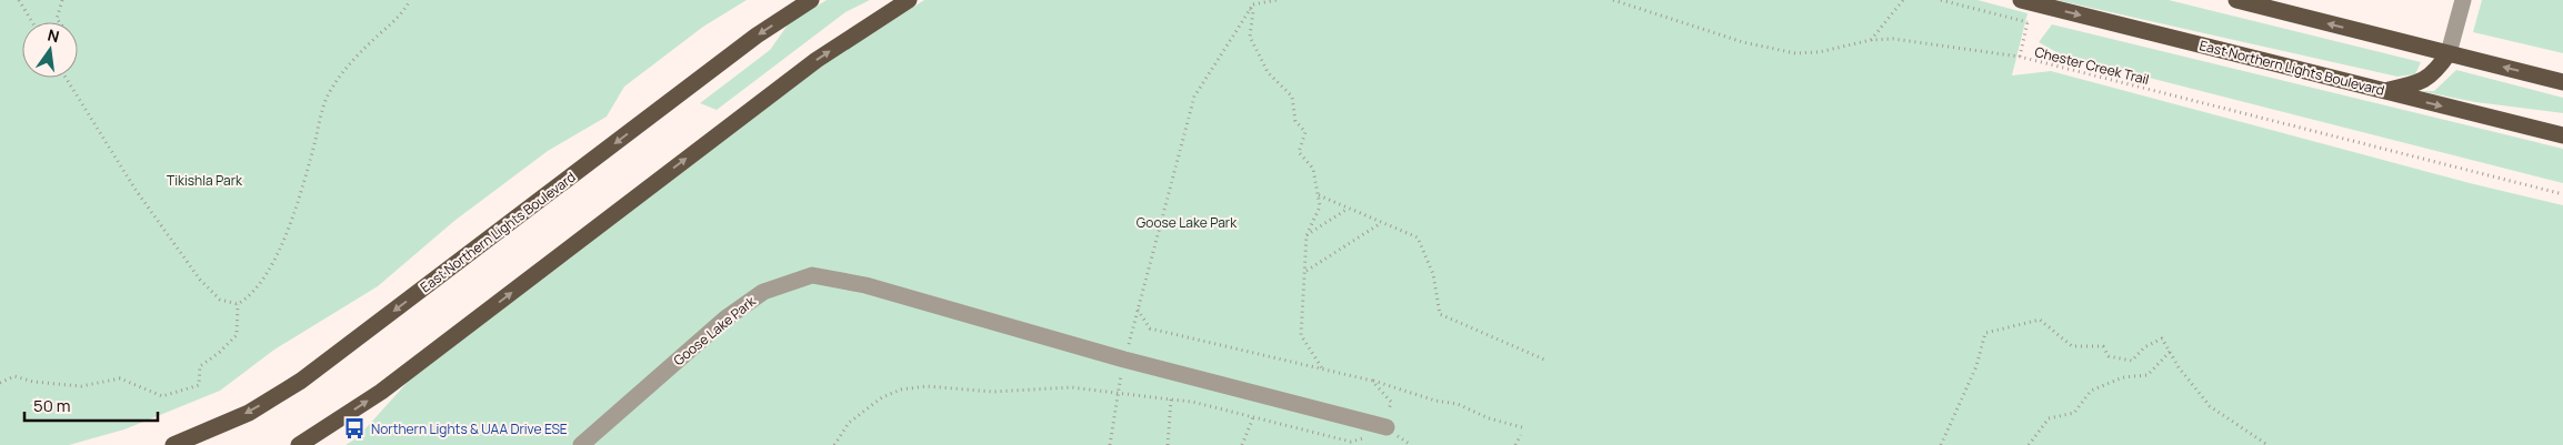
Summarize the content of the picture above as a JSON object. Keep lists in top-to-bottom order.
{
  "streets": {
    "main road": ["East Northern Lights Boulevard"],
    "street": ["Goose Lake Park"],
    "path": ["Chester Creek Trail"]
  },
  "parks": ["Tikishla Park", "Goose Lake Park"],
  "places": {
    "bus stop": ["Northern Lights & UAA Drive ESE"]
  },
  "scale_bar": "50 m",
  "north": "top"
}
